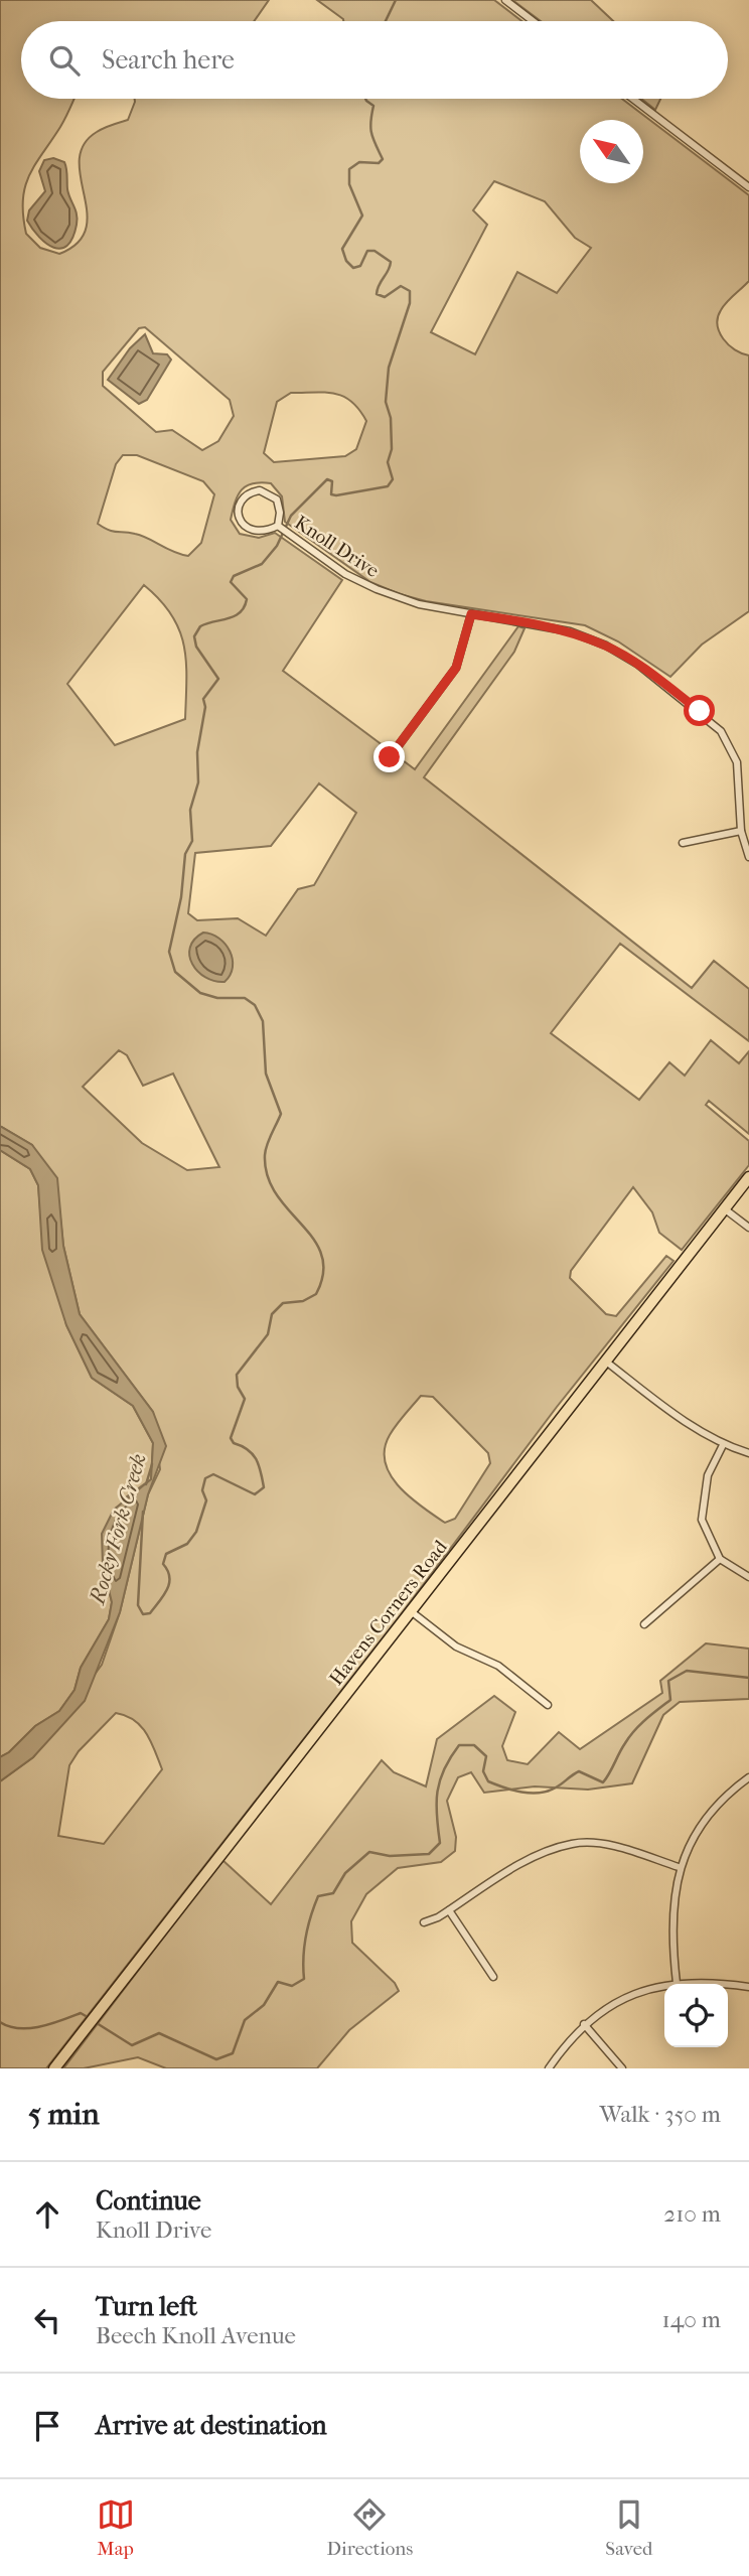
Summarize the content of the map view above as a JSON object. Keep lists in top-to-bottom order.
{
  "streets": {
    "main road": ["Havens Corners Road"],
    "street": ["Knoll Drive"]
  },
  "water": ["Rocky Fork Creek"],
  "north": "top left",
  "page": {
    "search": "Search here",
    "heading": ["5 min", "Walk · 350 m"],
    "list": [
      ["Continue", "Knoll Drive", "210 m"],
      ["Turn left", "Beech Knoll Avenue", "140 m"],
      "Arrive at destination"
    ],
    "nav": ["Map", "Directions", "Saved"]
  }
}
